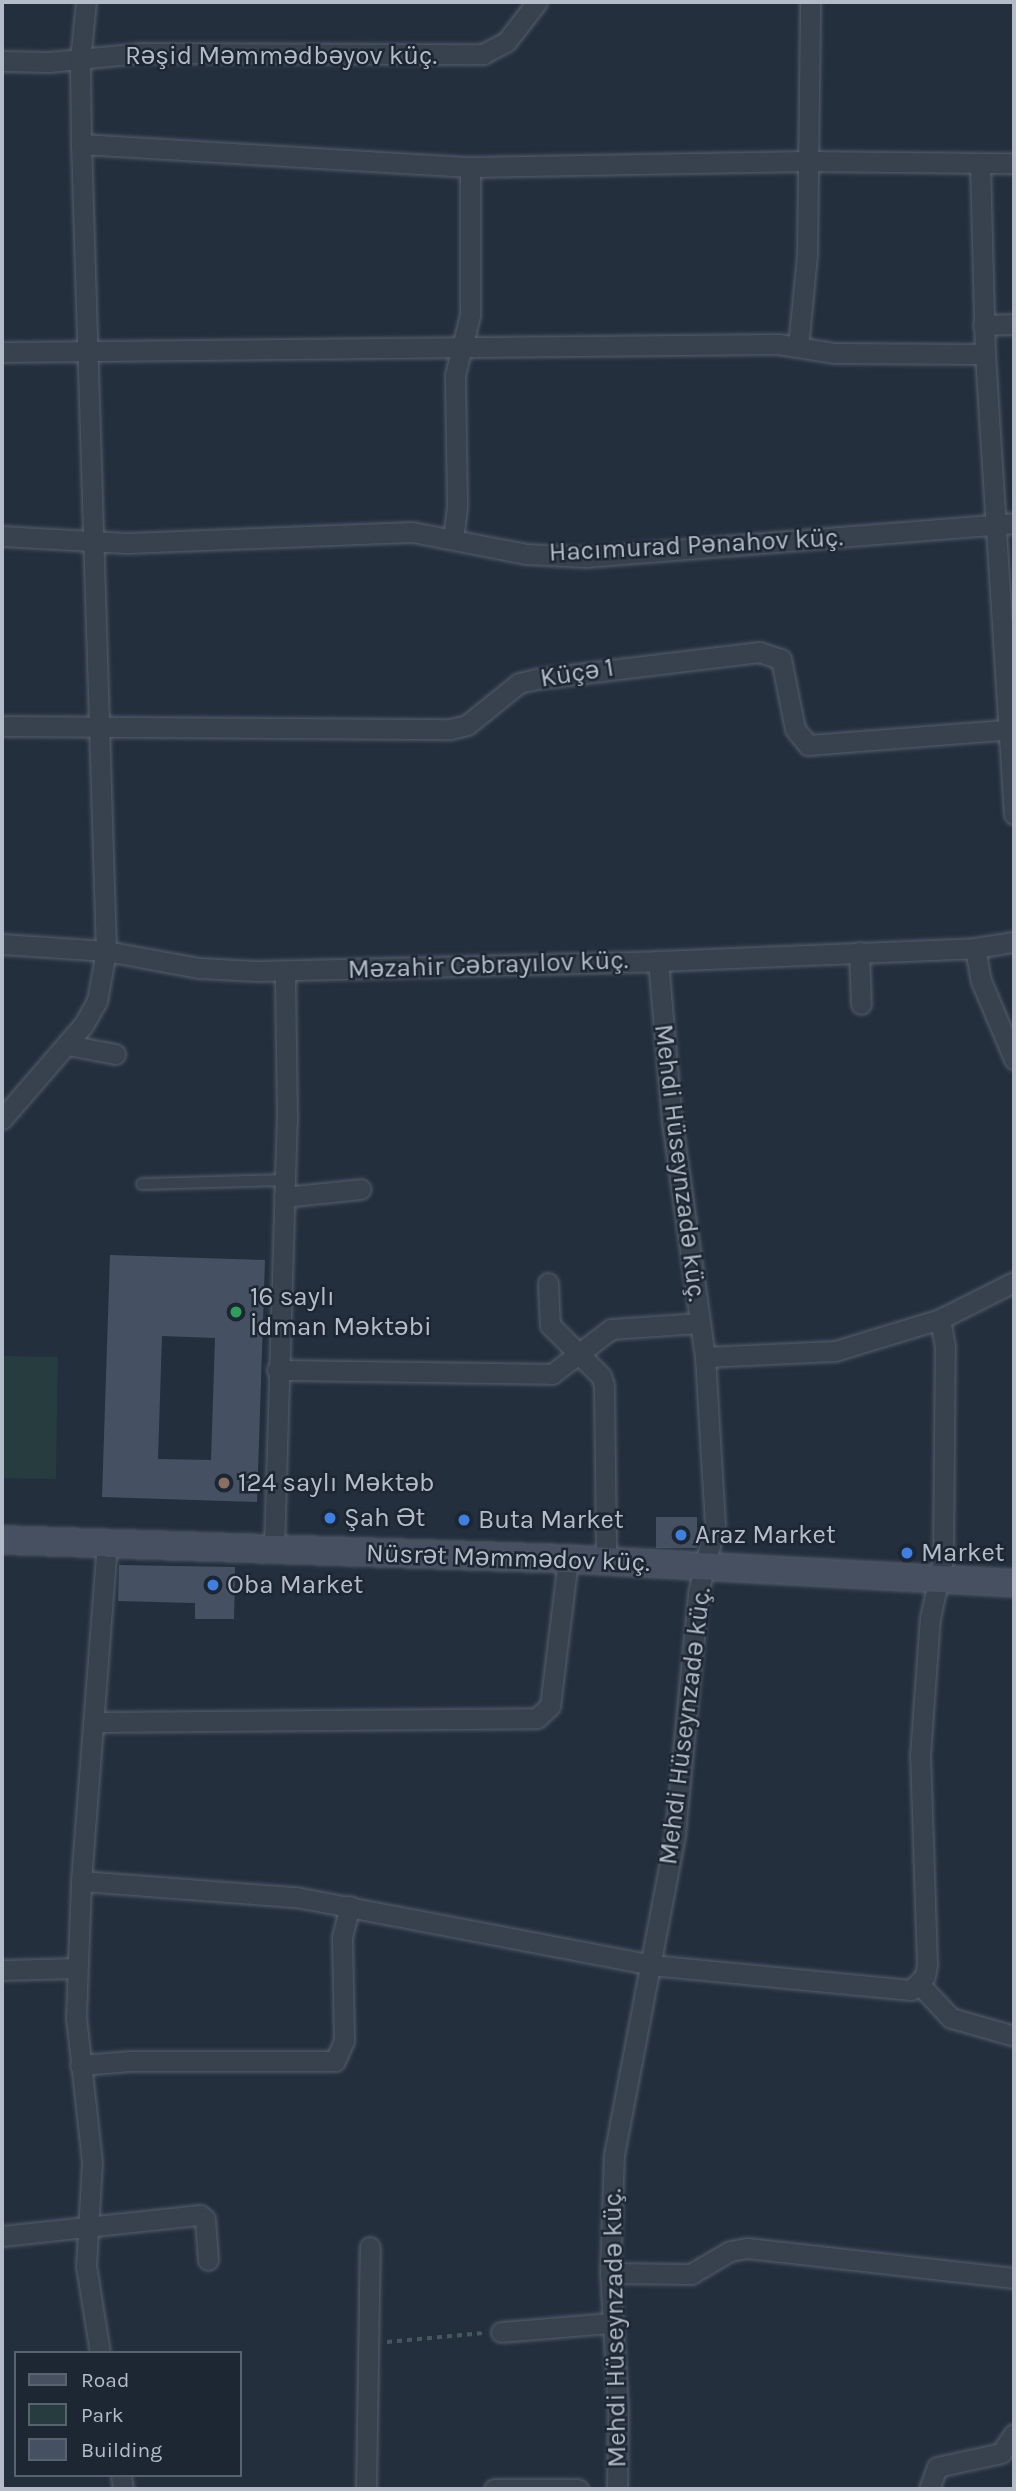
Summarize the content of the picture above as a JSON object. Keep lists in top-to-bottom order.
{
  "streets": {
    "street": [
      "Rəşid Məmmədbəyov küç.",
      "Hacımurad Pənahov küç.",
      "Küçə 1",
      "Məzahir Cəbrayılov küç.",
      "Mehdi Hüseynzadə küç.",
      "Nüsrət Məmmədov küç."
    ]
  },
  "crossings": [
    ["Məzahir Cəbrayılov küç.", "Mehdi Hüseynzadə küç."],
    ["Mehdi Hüseynzadə küç.", "Nüsrət Məmmədov küç."]
  ],
  "places": [
    "16 saylı İdman Məktəbi",
    "124 saylı Məktəb",
    "Şah Ət",
    "Buta Market",
    "Araz Market",
    "Market",
    "Oba Market"
  ],
  "legend": ["Road", "Park", "Building"]
}
